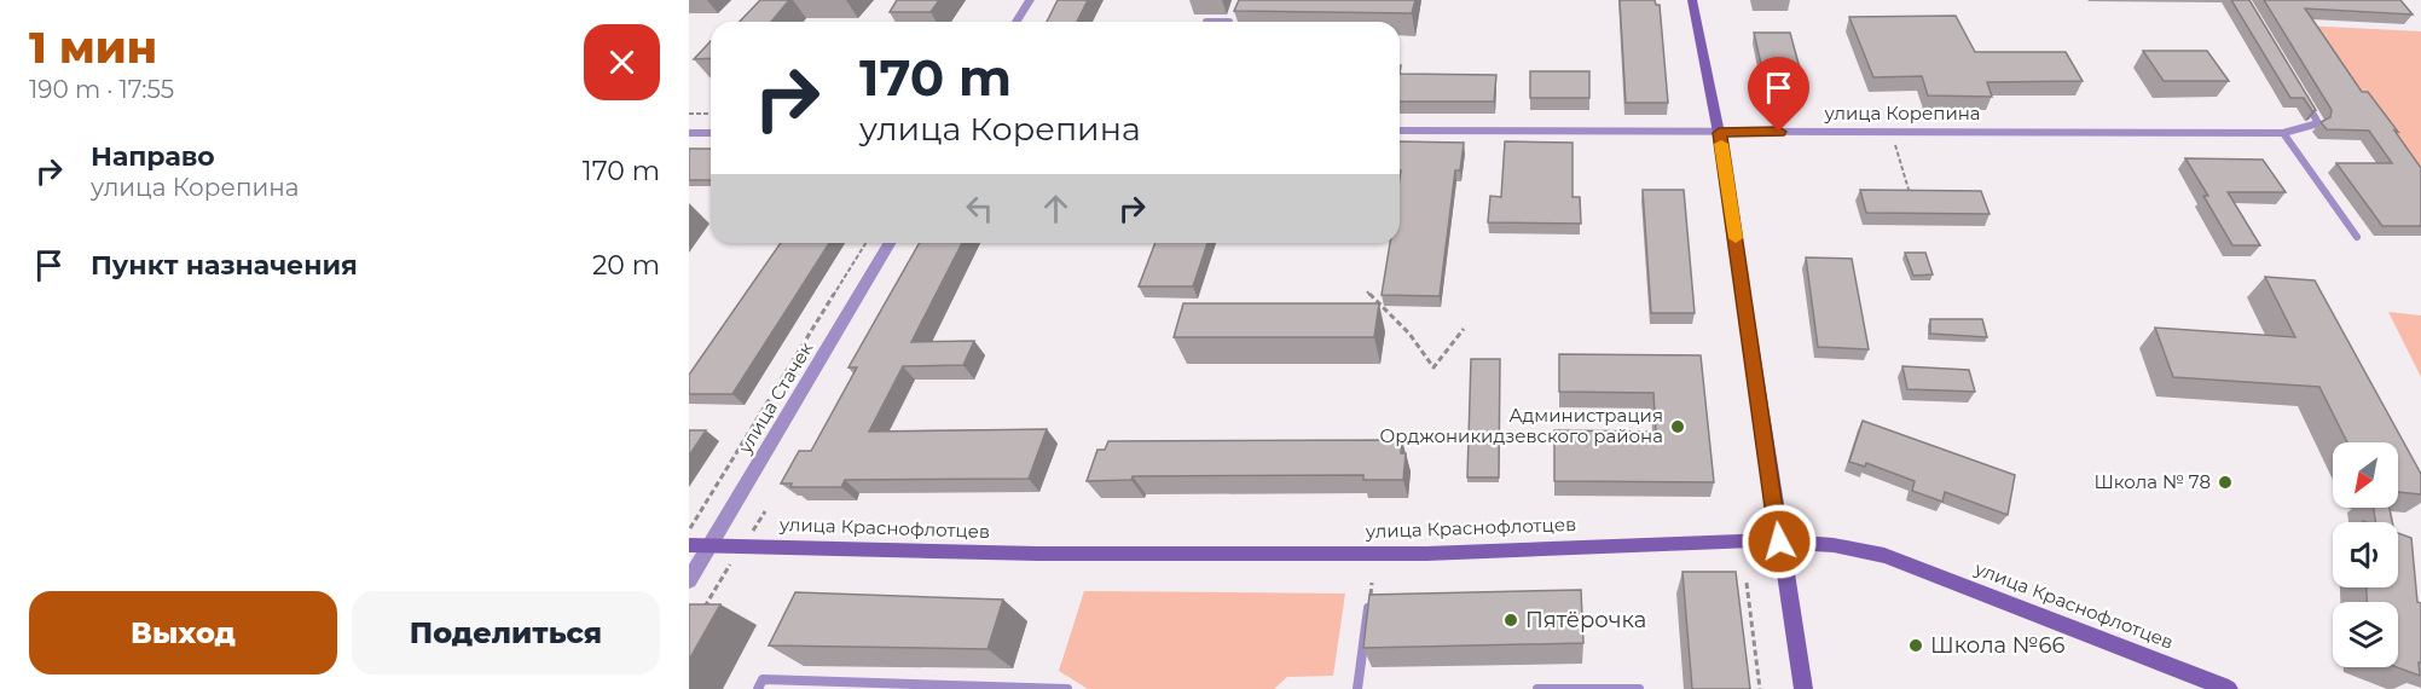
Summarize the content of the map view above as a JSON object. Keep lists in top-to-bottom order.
{
  "streets": {
    "street": ["улица Корепина", "улица Стачек", "улица Краснофлотцев"]
  },
  "crossings": [
    ["улица Стачек", "улица Краснофлотцев"]
  ],
  "places": [
    "Администрация Орджоникидзевского района",
    "Школа № 78",
    "Пятёрочка",
    "Школа №66"
  ],
  "north": "bottom left",
  "page": {
    "heading": ["1 мин", "190 m · 17:55"],
    "turn": ["170 m", "улица Корепина"],
    "list": [
      {
        "name": "Направо",
        "note": "улица Корепина",
        "value": "170 m"
      },
      {
        "name": "Пункт назначения",
        "value": "20 m"
      }
    ],
    "buttons": ["Выход", "Поделиться"]
  }
}
